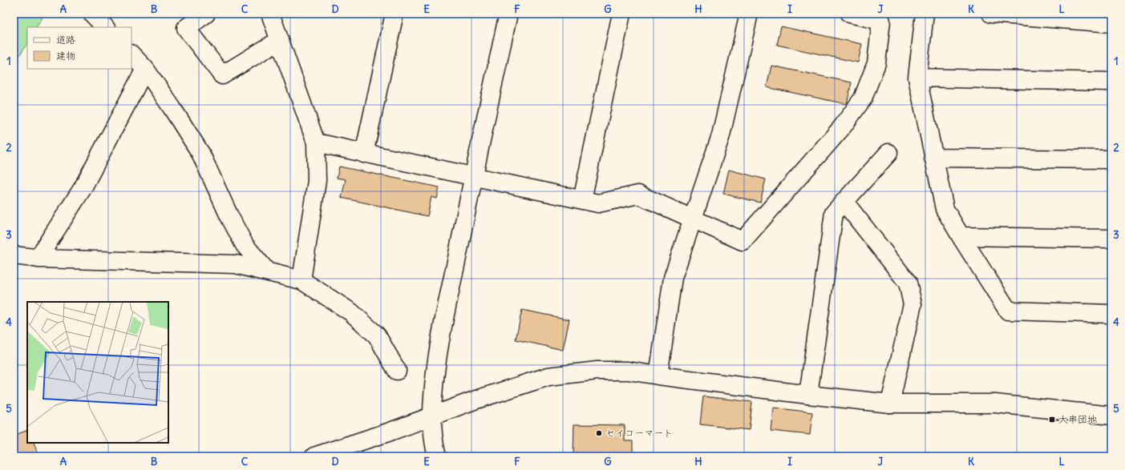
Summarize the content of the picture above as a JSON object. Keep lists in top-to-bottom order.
{
  "places": {
    "transit": ["大串団地"],
    "other": ["セイコーマート"]
  },
  "legend": ["道路", "建物"],
  "grid": {
    "columns": [
      "A",
      "B",
      "C",
      "D",
      "E",
      "F",
      "G",
      "H",
      "I",
      "J",
      "K",
      "L"
    ],
    "rows": [
      "1",
      "2",
      "3",
      "4",
      "5"
    ]
  }
}
